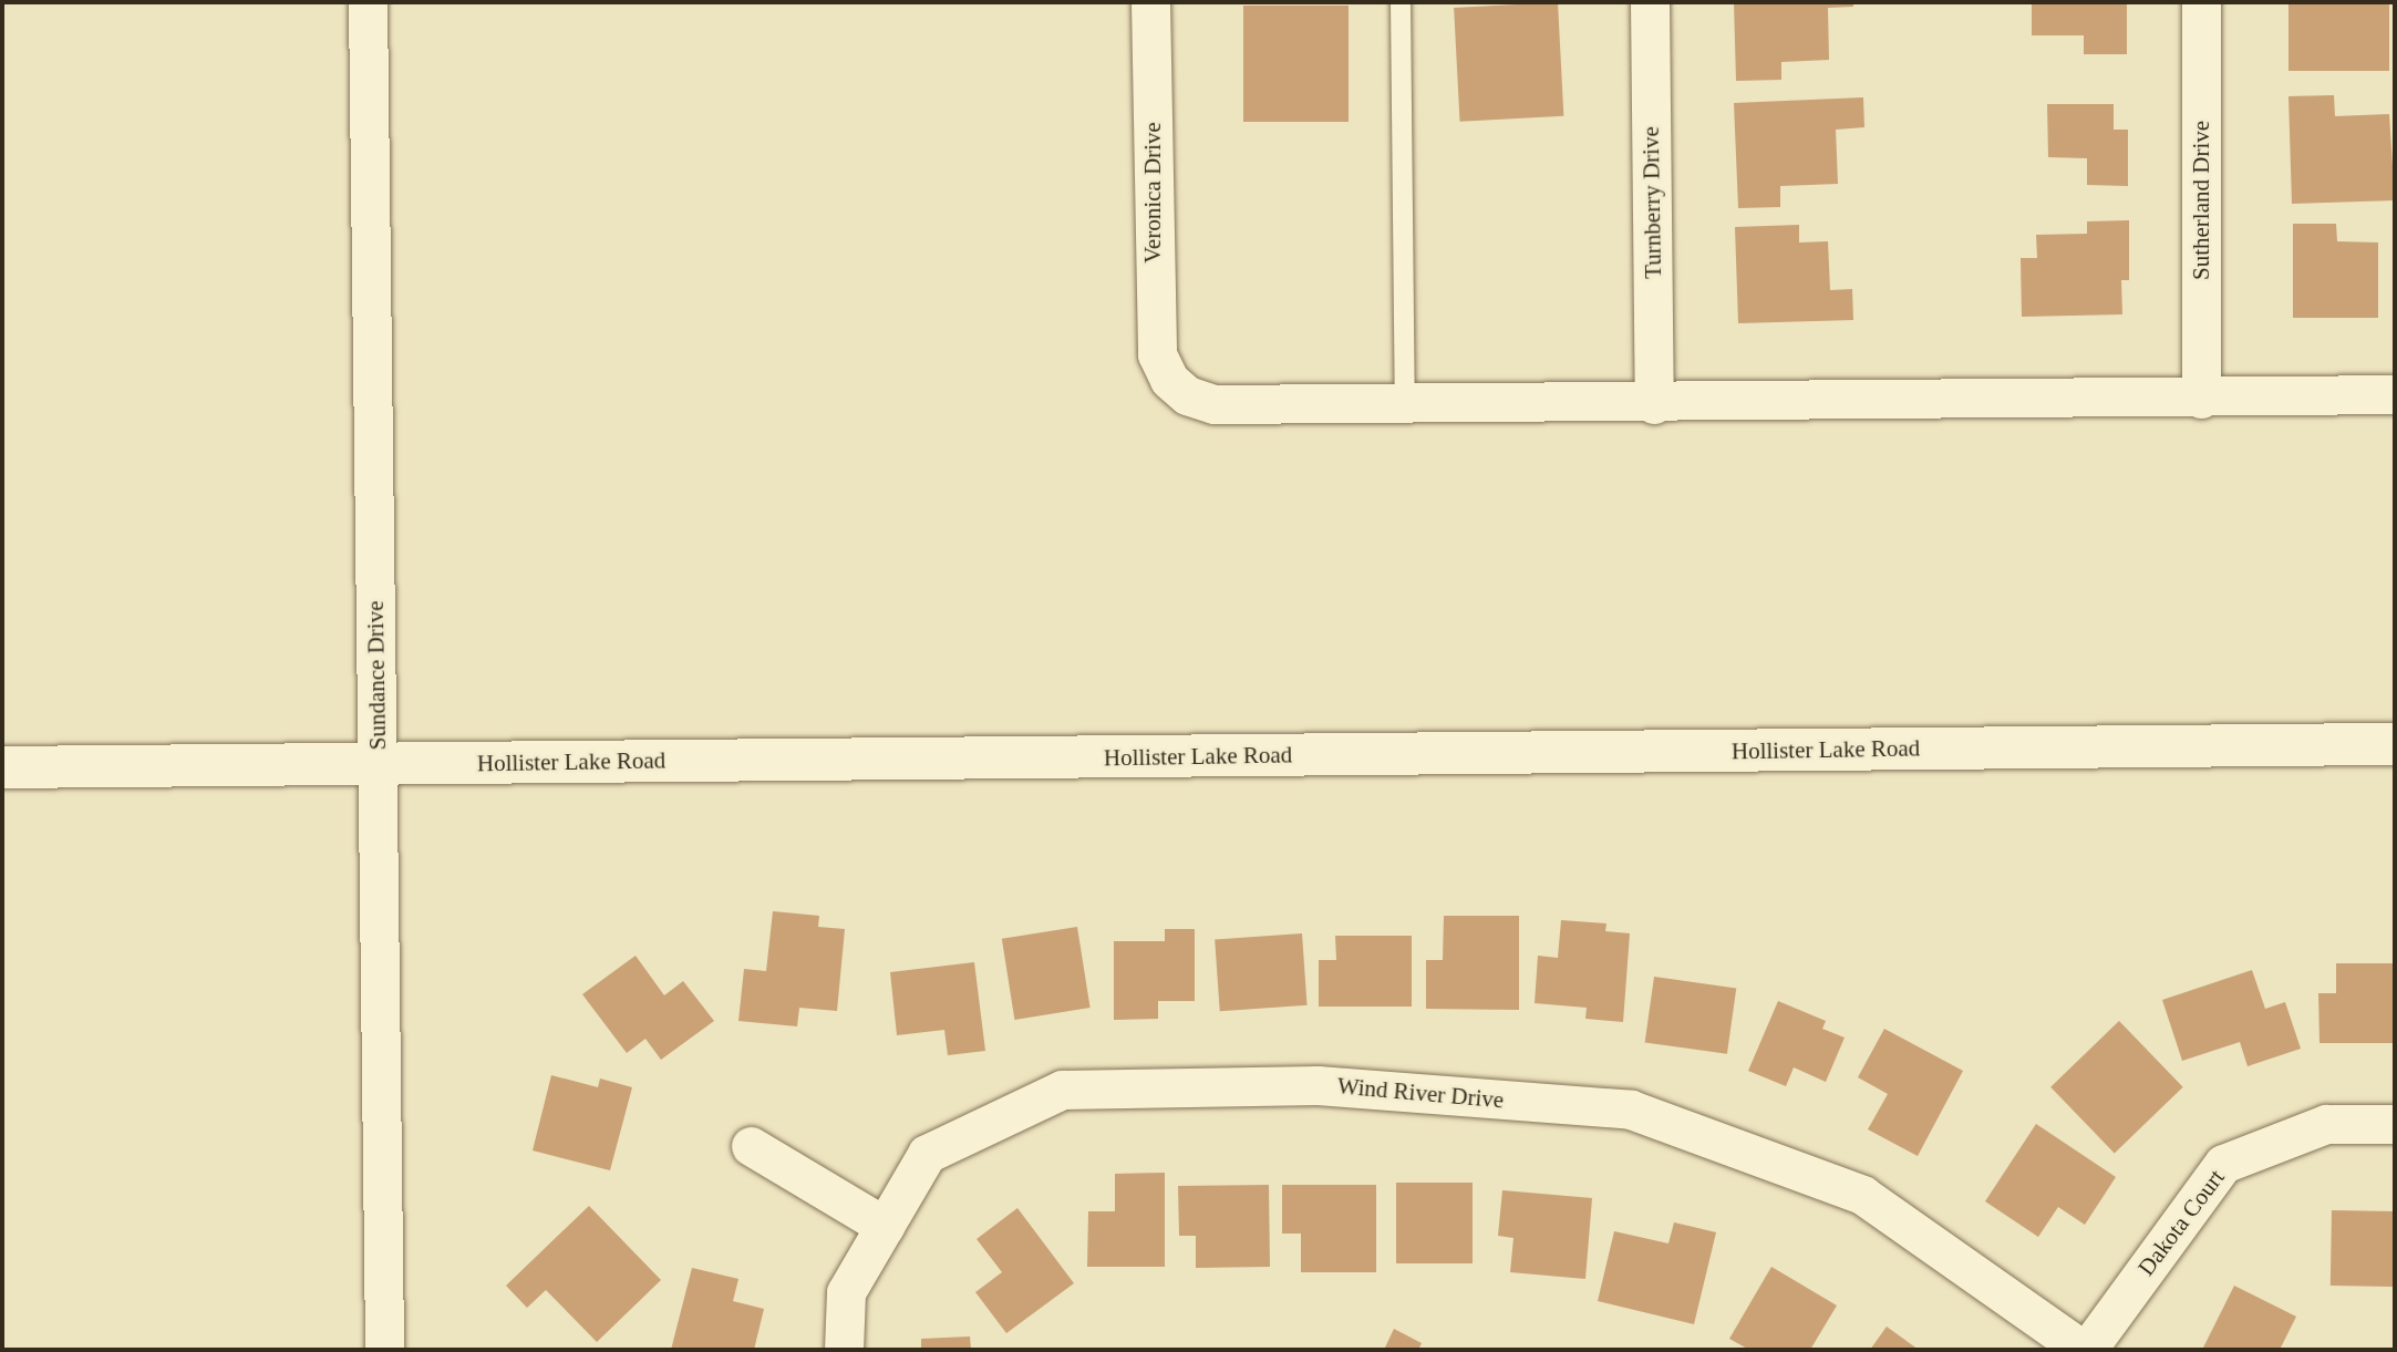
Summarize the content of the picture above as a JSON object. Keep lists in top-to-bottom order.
{
  "streets": {
    "street": [
      "Veronica Drive",
      "Sutherland Drive",
      "Turnberry Drive",
      "Sundance Drive",
      "Hollister Lake Road",
      "Wind River Drive",
      "Dakota Court"
    ]
  },
  "crossings": [
    ["Sundance Drive", "Hollister Lake Road"],
    ["Wind River Drive", "Dakota Court"]
  ]
}
